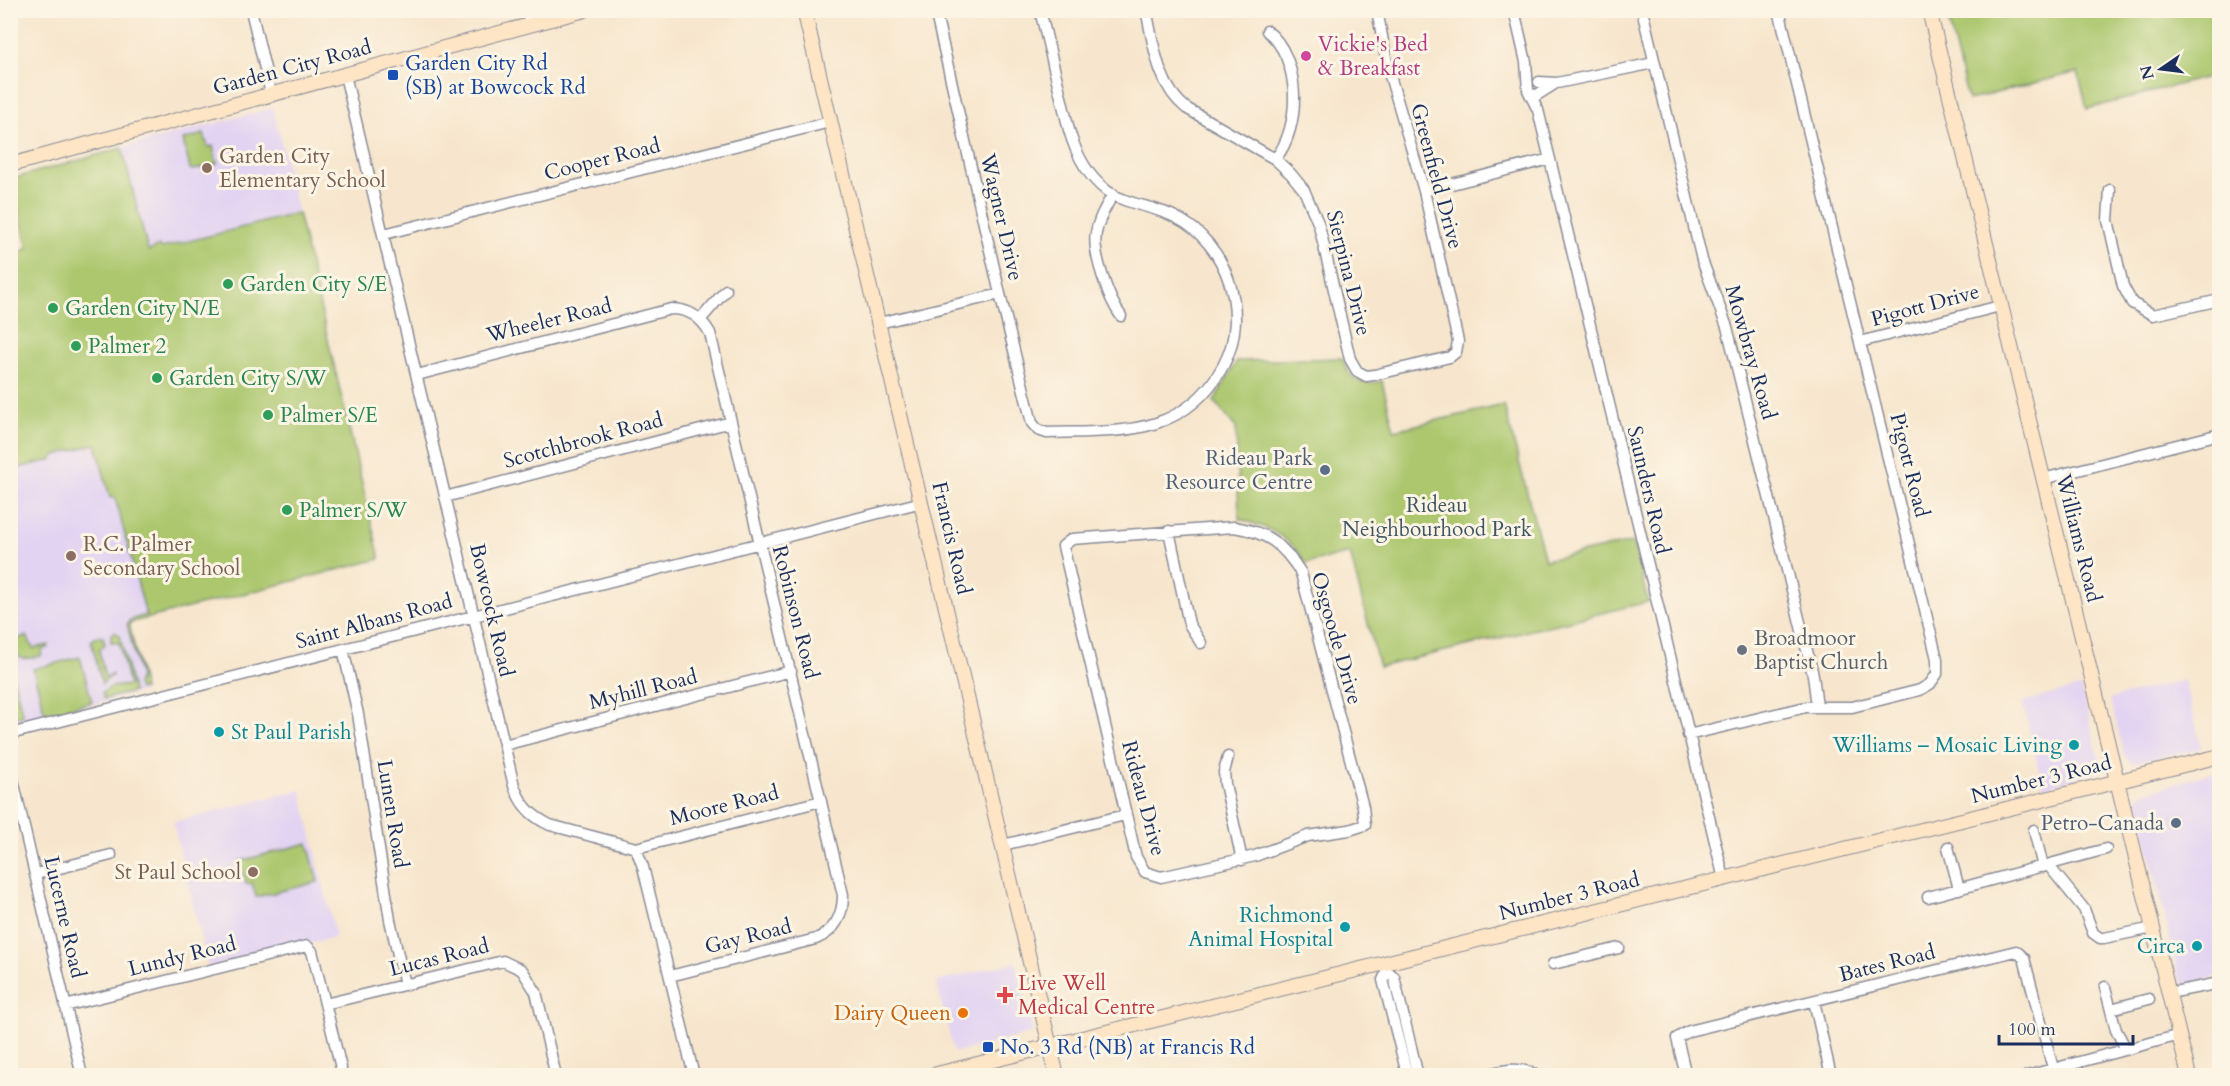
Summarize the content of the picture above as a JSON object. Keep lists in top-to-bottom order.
{
  "streets": {
    "street": [
      "Garden City Road",
      "Cooper Road",
      "Greenfield Drive",
      "Wagner Drive",
      "Sierpina Drive",
      "Pigott Drive",
      "Wheeler Road",
      "Mowbray Road",
      "Scotchbrook Road",
      "Pigott Road",
      "Saunders Road",
      "Francis Road",
      "Williams Road",
      "Bowcock Road",
      "Robinson Road",
      "Saint Albans Road",
      "Osgoode Drive",
      "Myhill Road",
      "Number 3 Road",
      "Rideau Drive",
      "Moore Road",
      "Lunen Road",
      "Lucerne Road",
      "Gay Road",
      "Lundy Road",
      "Lucas Road",
      "Bates Road"
    ]
  },
  "crossings": [
    ["Garden City Road", "Bowcock Road"],
    ["Cooper Road", "Francis Road"],
    ["Cooper Road", "Bowcock Road"],
    ["Greenfield Drive", "Sierpina Drive"],
    ["Pigott Drive", "Pigott Road"],
    ["Pigott Drive", "Williams Road"],
    ["Wheeler Road", "Bowcock Road"],
    ["Wheeler Road", "Robinson Road"],
    ["Mowbray Road", "Pigott Road"],
    ["Scotchbrook Road", "Bowcock Road"],
    ["Scotchbrook Road", "Robinson Road"],
    ["Pigott Road", "Saunders Road"],
    ["Saunders Road", "Number 3 Road"],
    ["Francis Road", "Saint Albans Road"],
    ["Francis Road", "Number 3 Road"],
    ["Williams Road", "Number 3 Road"],
    ["Bowcock Road", "Saint Albans Road"],
    ["Bowcock Road", "Myhill Road"],
    ["Bowcock Road", "Moore Road"],
    ["Robinson Road", "Saint Albans Road"],
    ["Robinson Road", "Myhill Road"],
    ["Robinson Road", "Moore Road"],
    ["Robinson Road", "Gay Road"],
    ["Saint Albans Road", "Lunen Road"],
    ["Osgoode Drive", "Rideau Drive"],
    ["Lunen Road", "Lucas Road"],
    ["Lucerne Road", "Lundy Road"],
    ["Lundy Road", "Lucas Road"]
  ],
  "parks": ["Rideau Neighbourhood Park"],
  "places": {
    "other": [
      "Vickie's Bed & Breakfast",
      "Garden City Elementary School",
      "Garden City S/E",
      "Garden City N/E",
      "Palmer 2",
      "Garden City S/W",
      "Palmer S/E",
      "Rideau Park Resource Centre",
      "Palmer S/W",
      "R.C. Palmer Secondary School",
      "Broadmoor Baptist Church",
      "St Paul Parish",
      "Williams – Mosaic Living",
      "Petro-Canada",
      "St Paul School",
      "Richmond Animal Hospital",
      "Circa",
      "Dairy Queen"
    ],
    "transit": ["Garden City Rd (SB) at Bowcock Rd", "No. 3 Rd (NB) at Francis Rd"],
    "health": ["Live Well Medical Centre"]
  },
  "scale_bar": "100 m",
  "north": "left"
}
